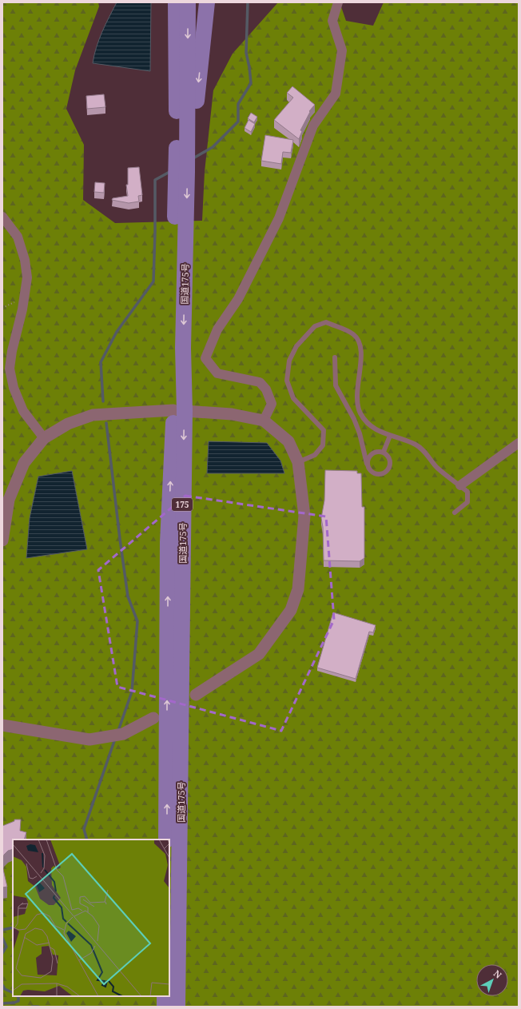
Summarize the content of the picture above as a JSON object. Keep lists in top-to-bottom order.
{
  "streets": {
    "highway": ["国道175号", "175"]
  },
  "north": "top right"
}
